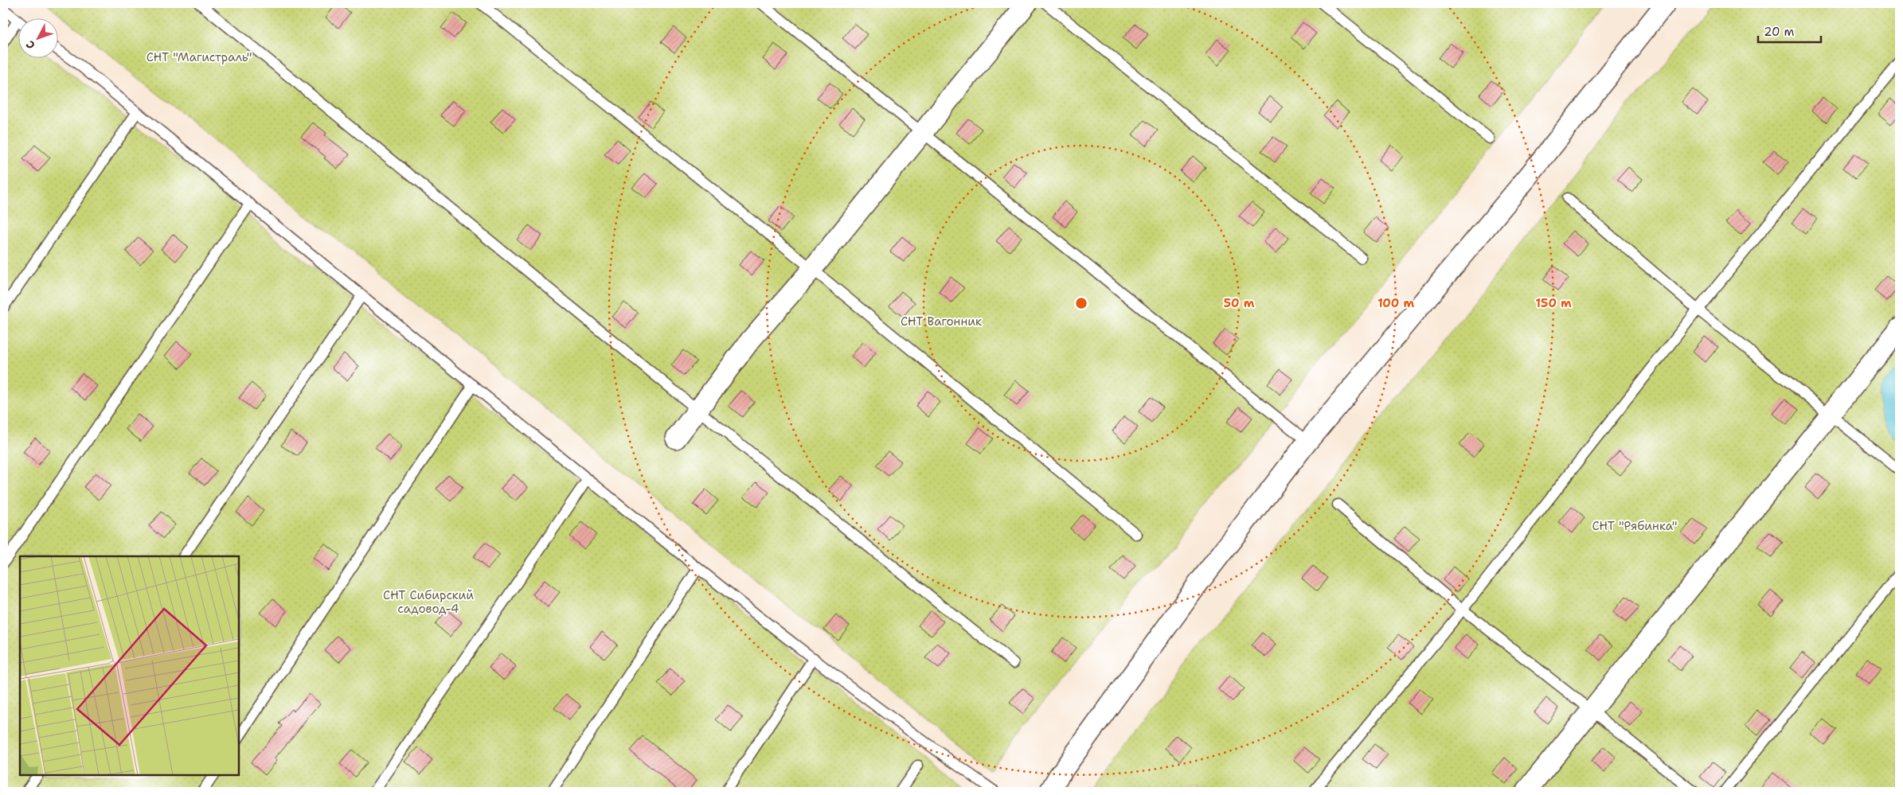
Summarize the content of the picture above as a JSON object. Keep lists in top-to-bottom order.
{
  "parks": [
    "СНТ \"Магистраль\"",
    "СНТ Вагонник",
    "СНТ \"Рябинка\"",
    "СНТ Сибирский садовод-4"
  ],
  "scale_bar": "20 m",
  "north": "bottom left",
  "rings": ["50 m", "100 m", "150 m"]
}
